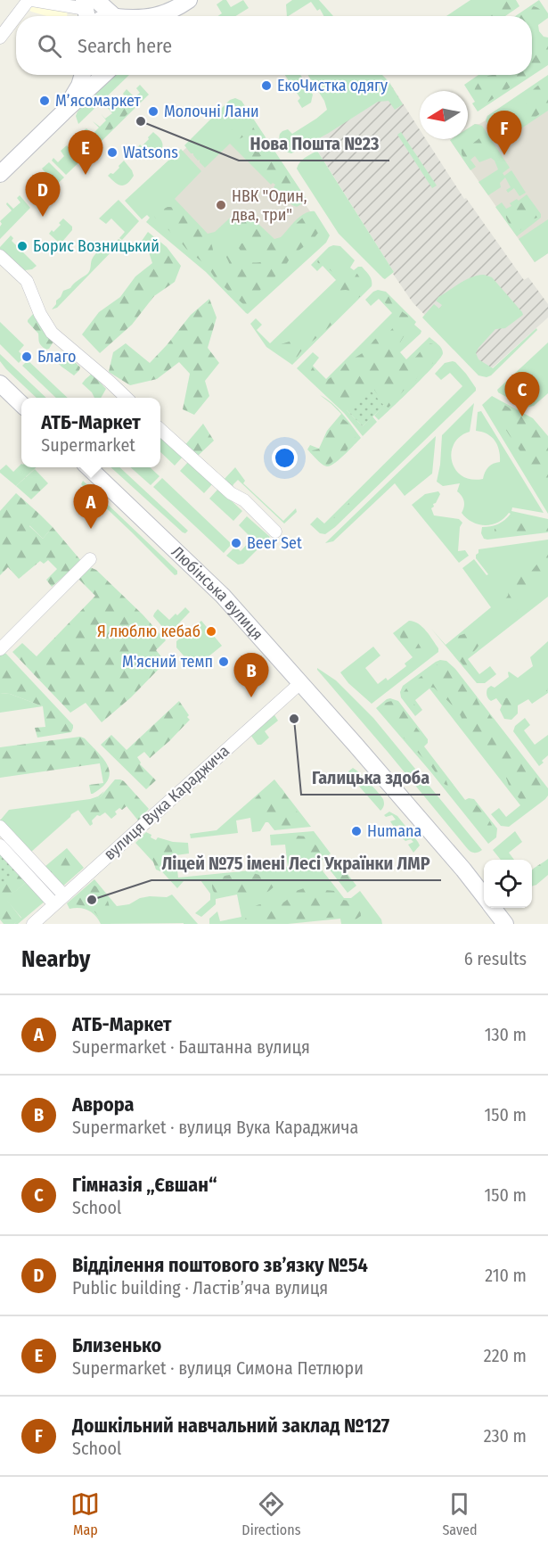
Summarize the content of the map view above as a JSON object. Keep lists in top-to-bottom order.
{
  "streets": {
    "main road": ["Любінська вулиця"],
    "street": ["вулиця Вука Караджича"]
  },
  "crossings": [
    ["Любінська вулиця", "вулиця Вука Караджича"]
  ],
  "places": [
    "ЕкоЧистка одягу",
    "Мʼясомаркет",
    "Молочні Лани",
    "Нова Пошта №23",
    "Watsons",
    "НВК \"Один, два, три\"",
    "Борис Возницький",
    "Благо",
    "Beer Set",
    "Я люблю кебаб",
    "М'ясний темп",
    "Галицька здоба",
    "Humana",
    "Ліцей №75 імені Лесі Українки ЛМР"
  ],
  "north": "left",
  "page": {
    "search": "Search here",
    "pins": [
      "F",
      "E",
      "D",
      "C",
      "A",
      "B"
    ],
    "popup": ["АТБ-Маркет", "Supermarket"],
    "heading": ["Nearby", "6 results"],
    "list": [
      {
        "mark": "A",
        "name": "АТБ-Маркет",
        "note": "Supermarket · Баштанна вулиця",
        "value": "130 m"
      },
      {
        "mark": "B",
        "name": "Аврора",
        "note": "Supermarket · вулиця Вука Караджича",
        "value": "150 m"
      },
      {
        "mark": "C",
        "name": "Гімназія „Євшан“",
        "note": "School",
        "value": "150 m"
      },
      {
        "mark": "D",
        "name": "Відділення поштового зв’язку №54",
        "note": "Public building · Ластівʼяча вулиця",
        "value": "210 m"
      },
      {
        "mark": "E",
        "name": "Близенько",
        "note": "Supermarket · вулиця Симона Петлюри",
        "value": "220 m"
      },
      {
        "mark": "F",
        "name": "Дошкільний навчальний заклад №127",
        "note": "School",
        "value": "230 m"
      }
    ],
    "nav": ["Map", "Directions", "Saved"]
  }
}
